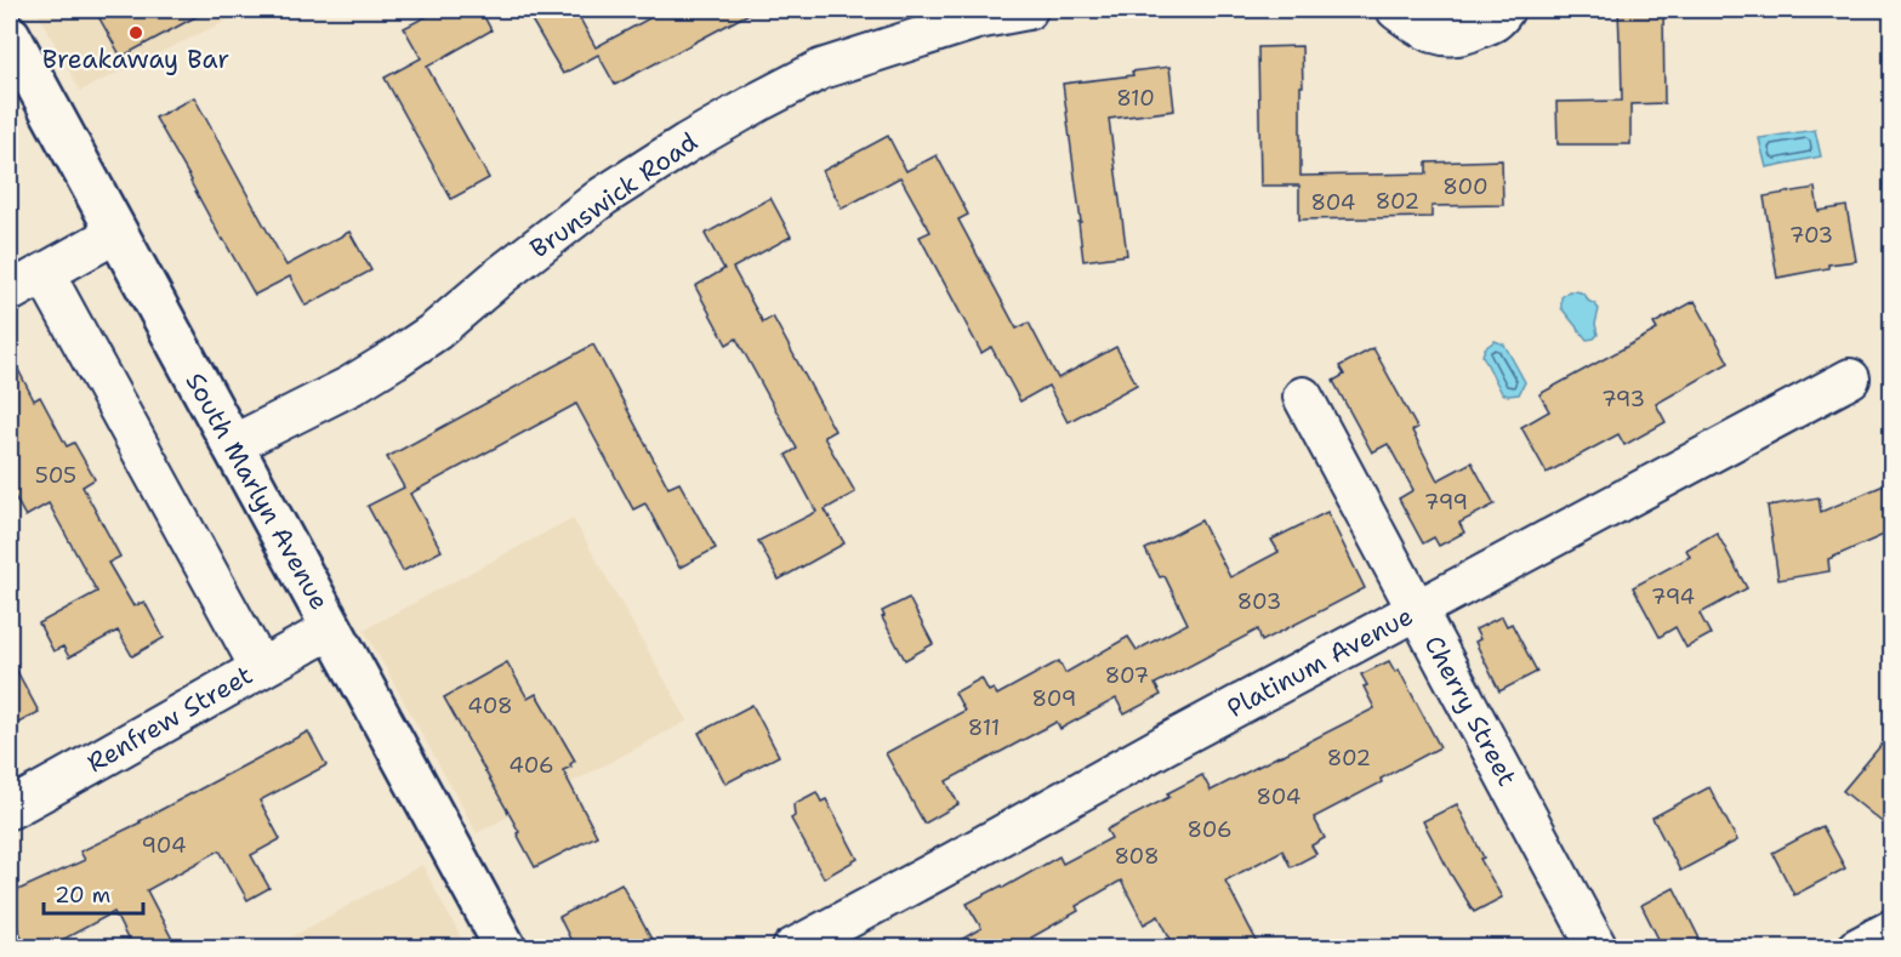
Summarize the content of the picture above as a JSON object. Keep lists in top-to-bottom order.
{
  "streets": {
    "street": [
      "Brunswick Road",
      "South Marlyn Avenue",
      "Platinum Avenue",
      "Cherry Street",
      "Renfrew Street"
    ]
  },
  "crossings": [
    ["Brunswick Road", "South Marlyn Avenue"],
    ["South Marlyn Avenue", "Renfrew Street"],
    ["Platinum Avenue", "Cherry Street"]
  ],
  "places": ["Breakaway Bar"],
  "house_numbers": [
    "810",
    "800",
    "802",
    "804",
    "703",
    "793",
    "505",
    "799",
    "794",
    "803",
    "807",
    "809",
    "408",
    "811",
    "802",
    "406",
    "804",
    "806",
    "904",
    "808"
  ],
  "scale_bar": "20 m"
}
